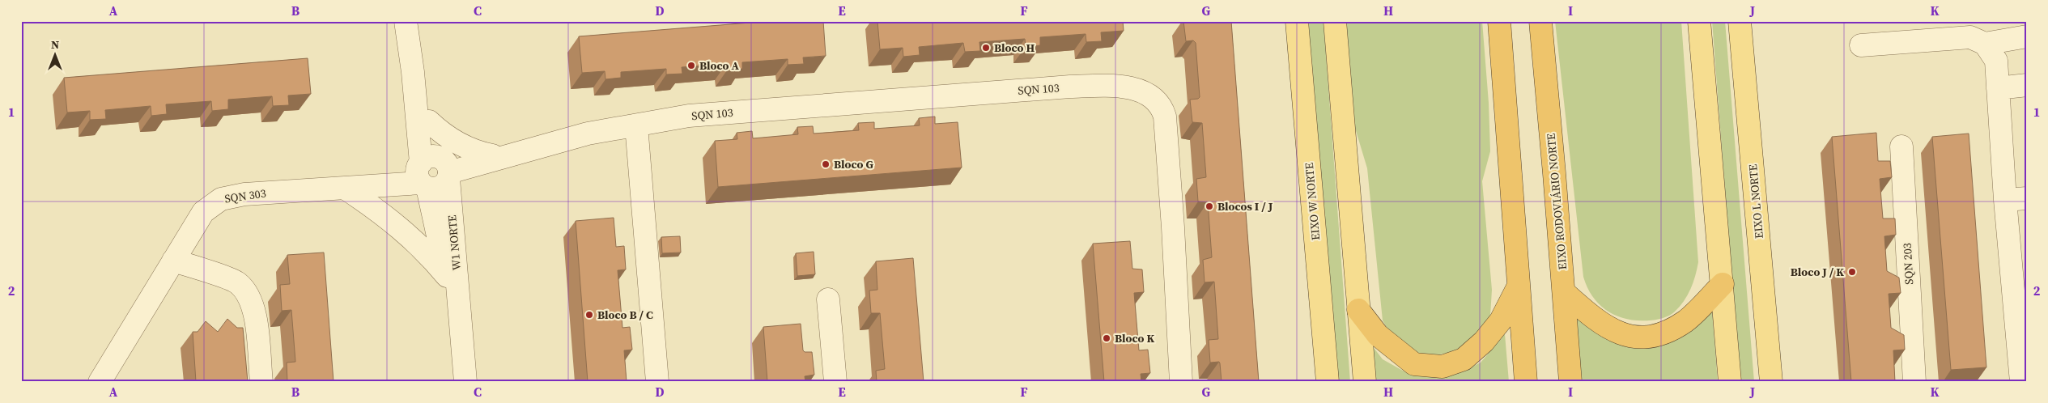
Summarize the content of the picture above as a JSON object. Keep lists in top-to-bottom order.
{
  "streets": {
    "highway": ["EIXO RODOVIÁRIO NORTE"],
    "main road": ["EIXO W NORTE", "EIXO L NORTE"],
    "street": [
      "SQN 103",
      "SQN 303",
      "W1 NORTE",
      "SQN 203"
    ]
  },
  "crossings": [
    ["SQN 103", "SQN 303"],
    ["SQN 103", "W1 NORTE"],
    ["SQN 303", "W1 NORTE"]
  ],
  "places": [
    "Bloco H",
    "Bloco A",
    "Bloco G",
    "Blocos I / J",
    "Bloco J / K",
    "Bloco B / C",
    "Bloco K"
  ],
  "north": "top",
  "grid": {
    "columns": [
      "A",
      "B",
      "C",
      "D",
      "E",
      "F",
      "G",
      "H",
      "I",
      "J",
      "K"
    ],
    "rows": ["1", "2"]
  }
}
